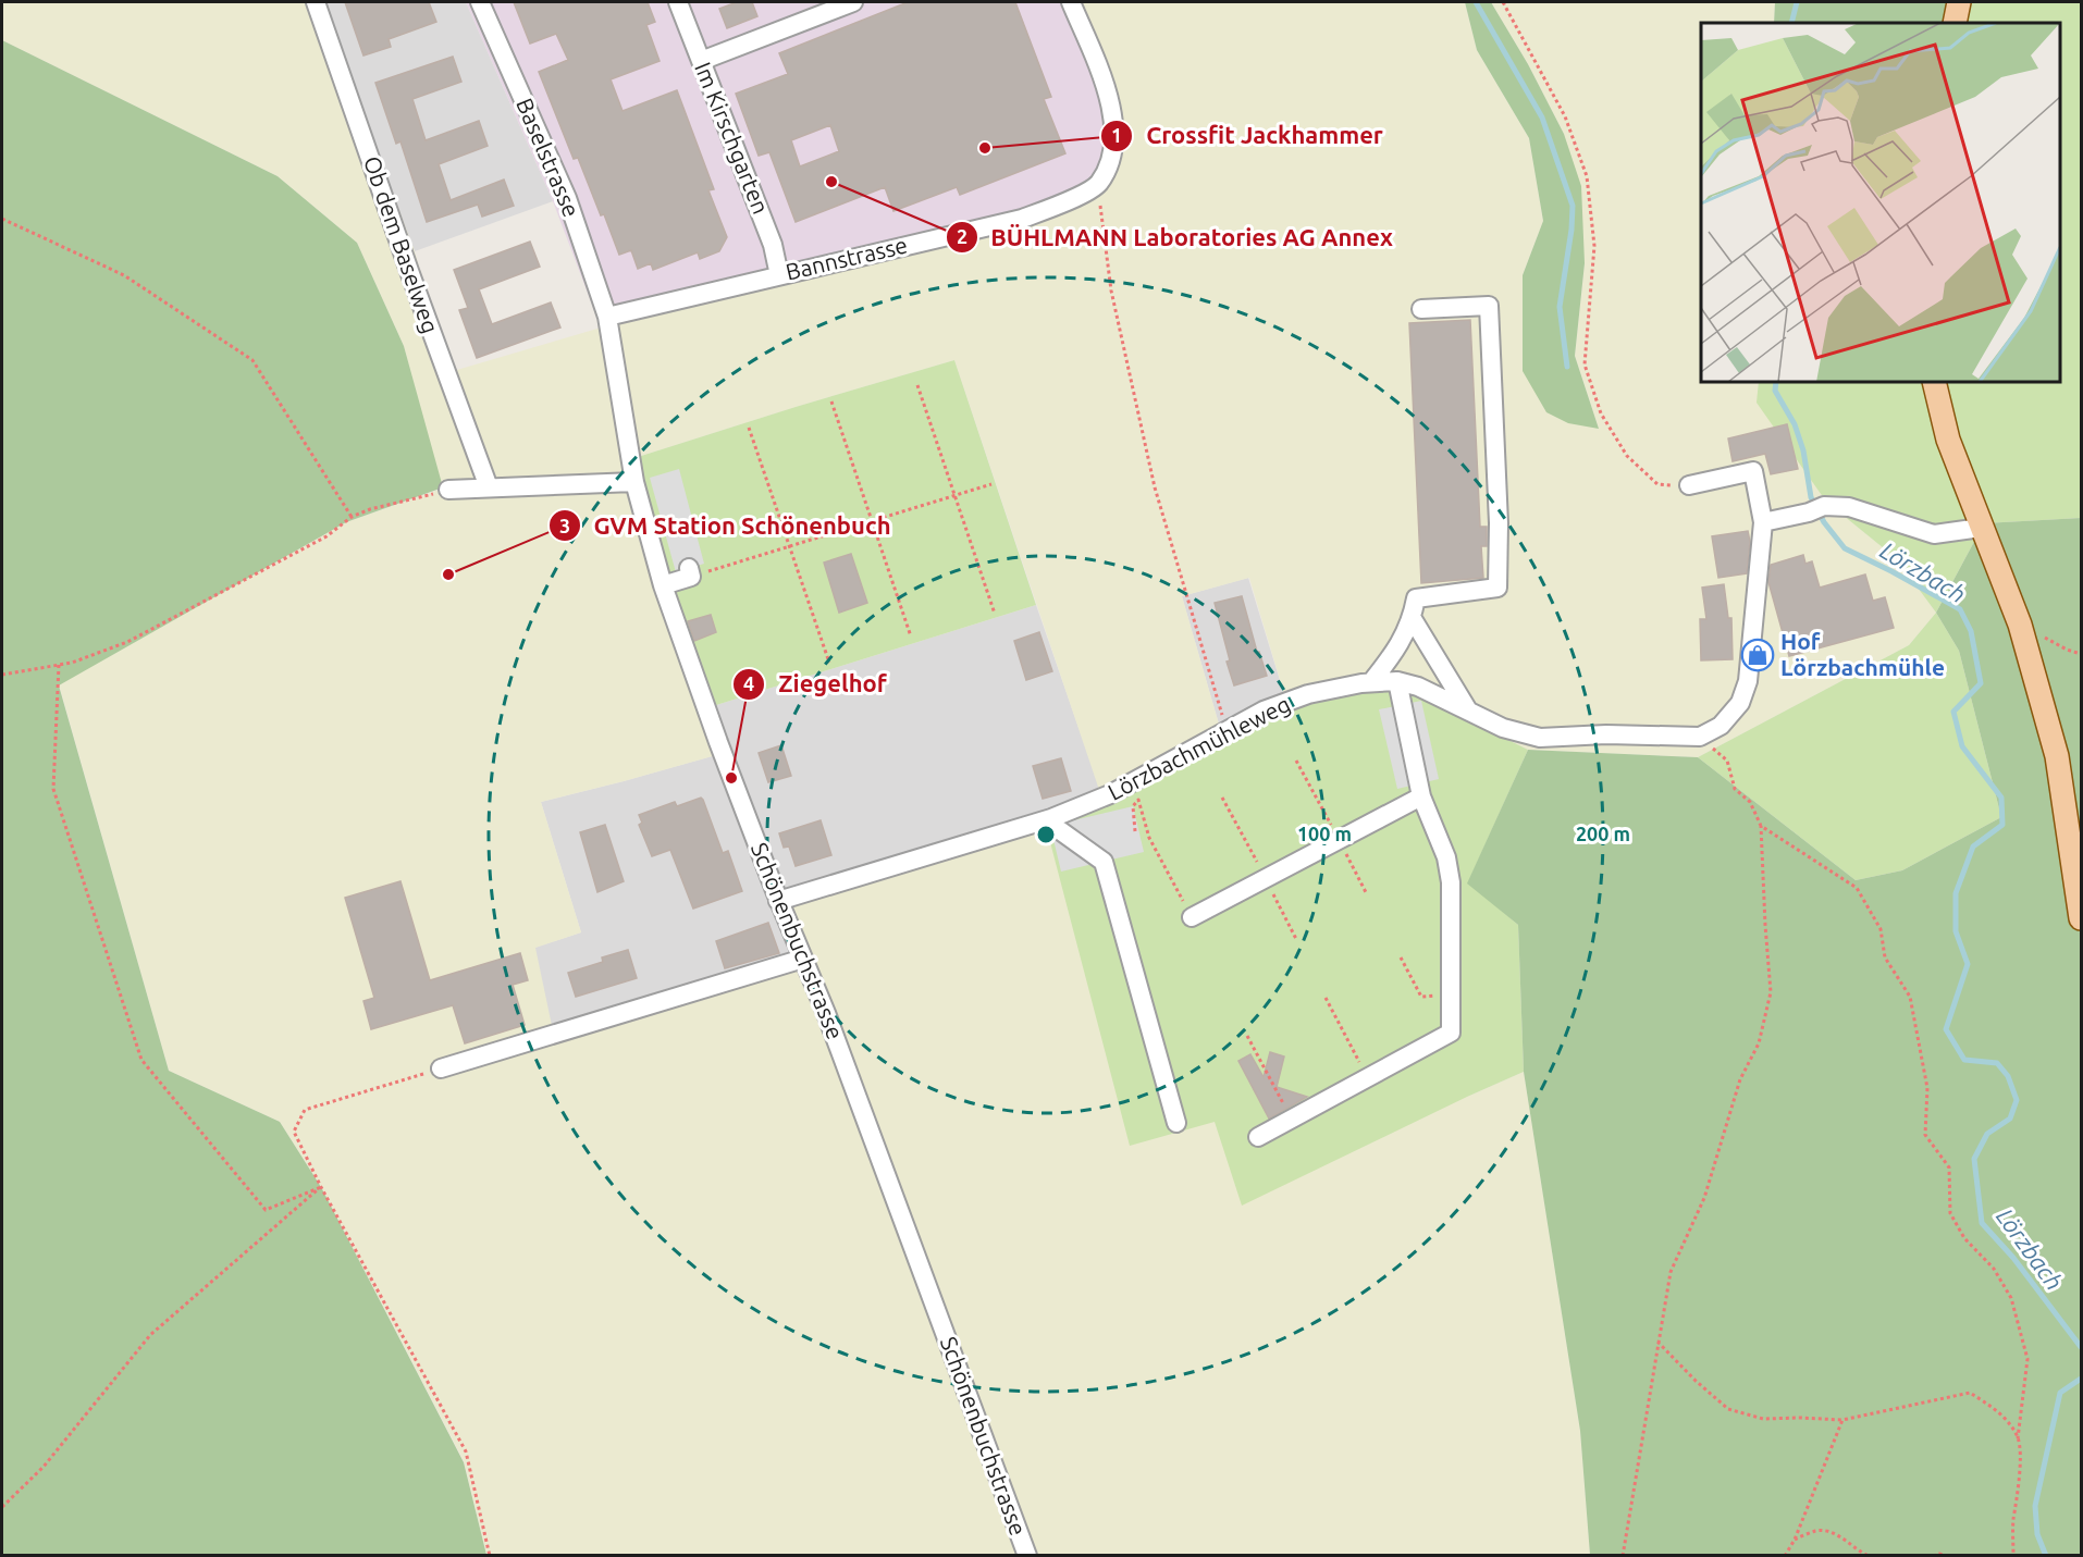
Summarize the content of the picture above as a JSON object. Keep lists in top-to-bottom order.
{
  "streets": {
    "street": [
      "Im Kirschgarten",
      "Baselstrasse",
      "Ob dem Baselweg",
      "Bannstrasse",
      "Lörzbachmühleweg",
      "Schönenbuchstrasse"
    ]
  },
  "crossings": [
    ["Im Kirschgarten", "Bannstrasse"],
    ["Baselstrasse", "Bannstrasse"],
    ["Baselstrasse", "Schönenbuchstrasse"],
    ["Bannstrasse", "Schönenbuchstrasse"],
    ["Lörzbachmühleweg", "Schönenbuchstrasse"]
  ],
  "water": ["Lörzbach"],
  "places": {
    "other": [
      "Crossfit Jackhammer",
      "BÜHLMANN Laboratories AG Annex",
      "GVM Station Schönenbuch",
      "Ziegelhof"
    ],
    "shop": ["Hof Lörzbachmühle"]
  },
  "rings": ["100 m", "200 m"]
}
